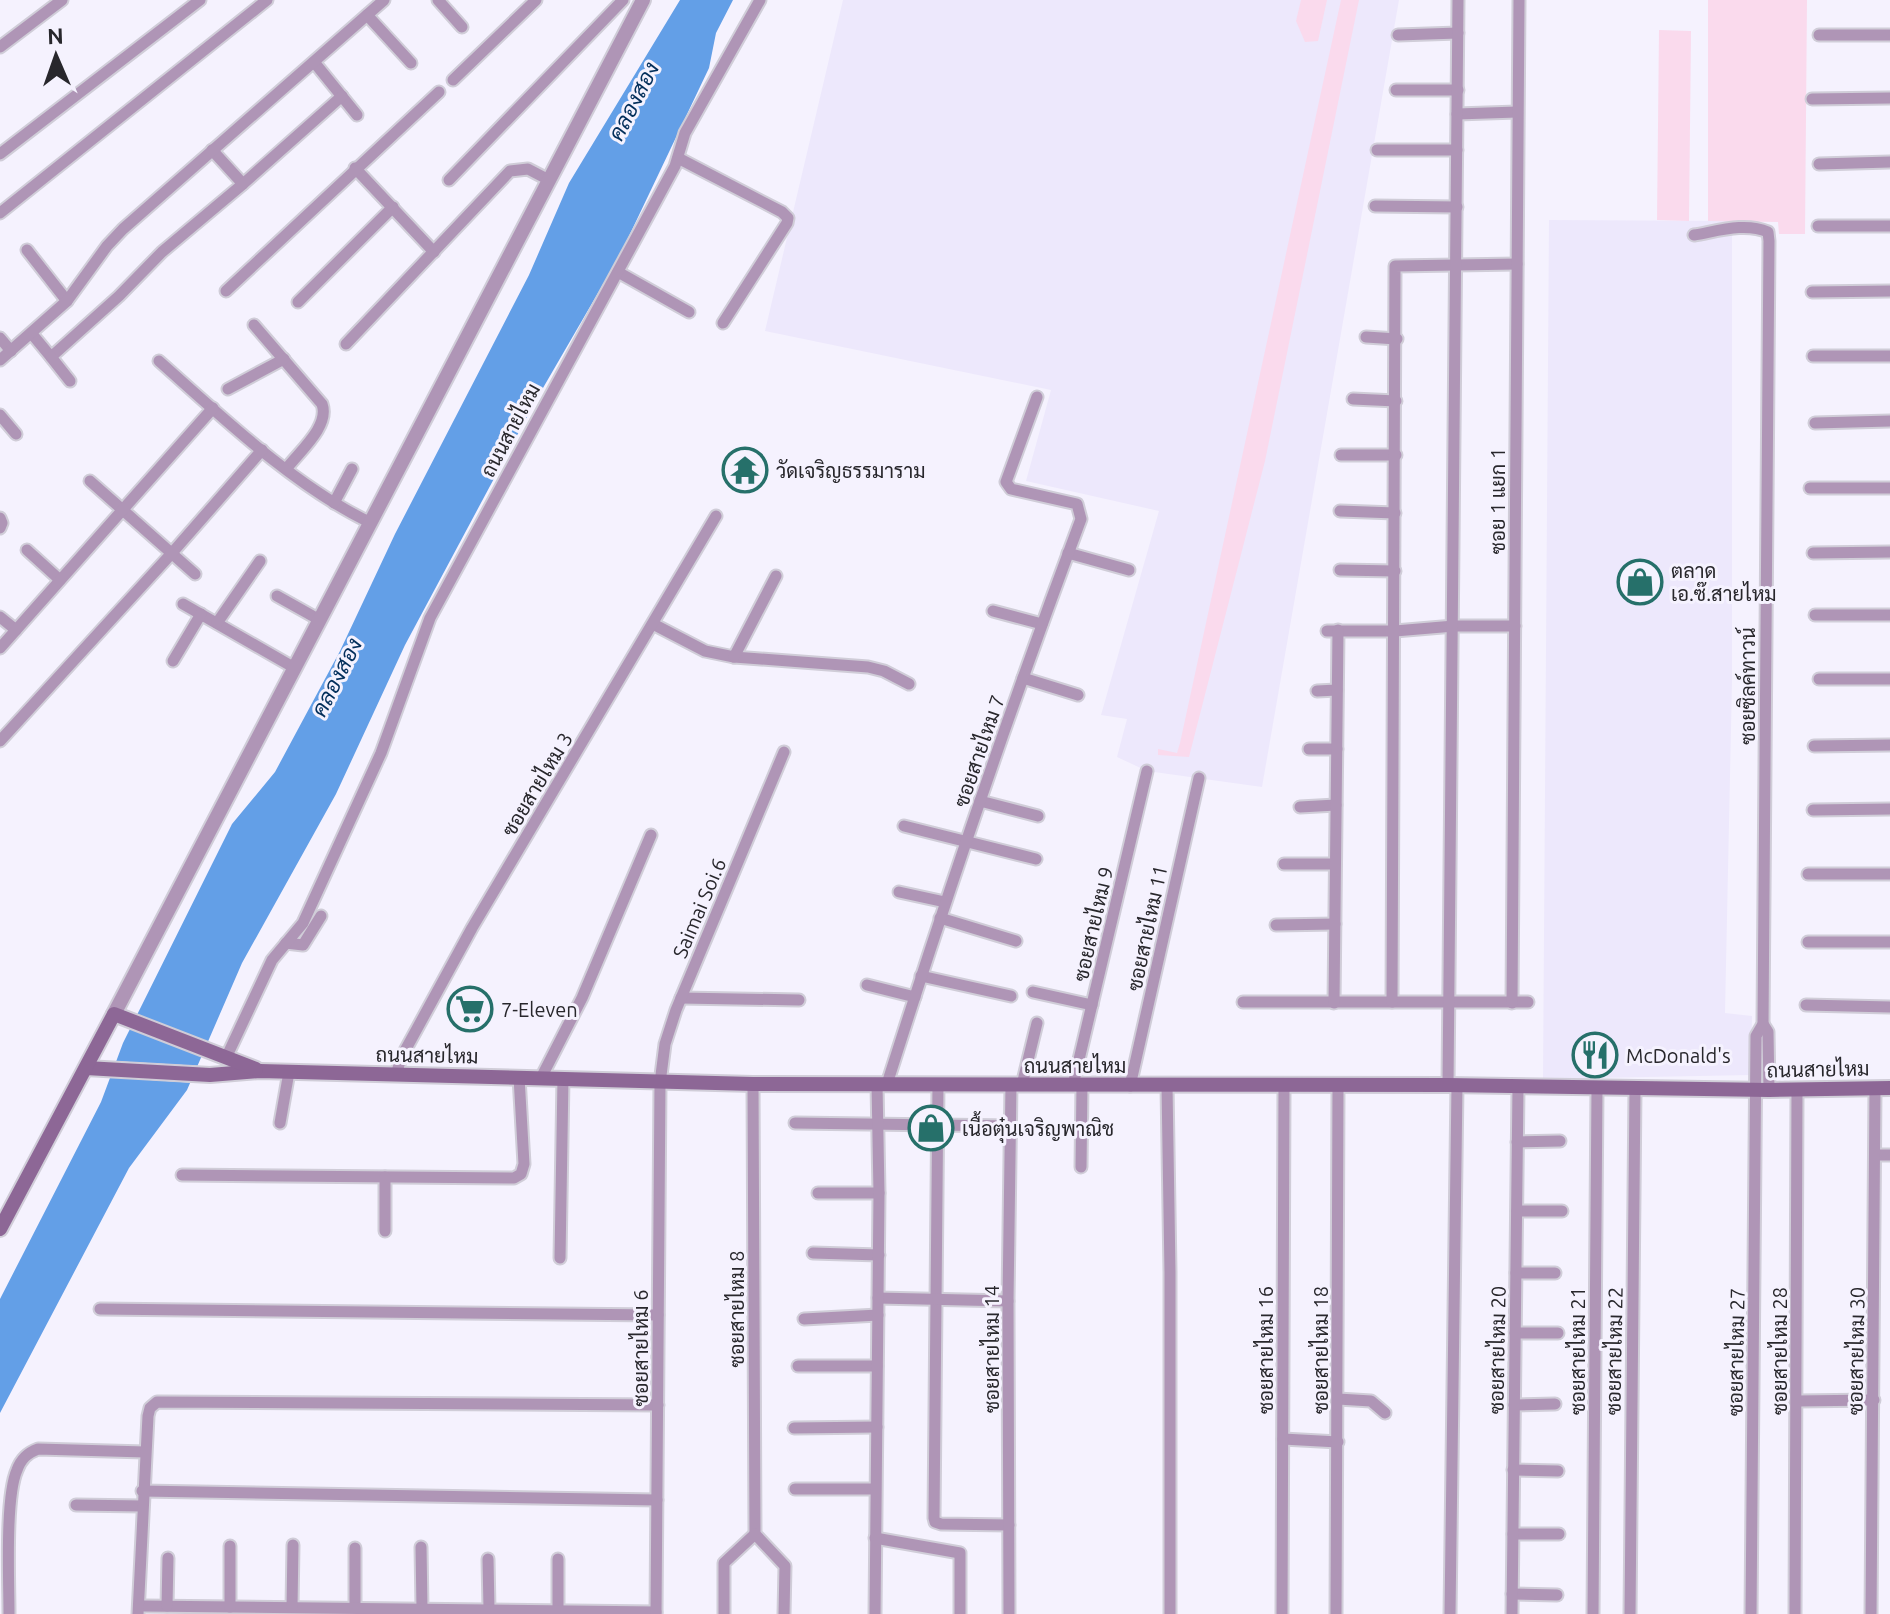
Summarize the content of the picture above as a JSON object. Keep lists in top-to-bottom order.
{
  "streets": {
    "main road": ["ถนนสายไหม"],
    "street": [
      "ซอย 1 แยก 1",
      "ซอยซิลค์ทาวน์",
      "ซอยสายไหม 7",
      "ซอยสายไหม 3",
      "Saimai Soi.6",
      "ซอยสายไหม 9",
      "ซอยสายไหม 11",
      "ซอยสายไหม 8",
      "ซอยสายไหม 6",
      "ซอยสายไหม 14",
      "ซอยสายไหม 16",
      "ซอยสายไหม 18",
      "ซอยสายไหม 20",
      "ซอยสายไหม 21",
      "ซอยสายไหม 22",
      "ซอยสายไหม 28",
      "ซอยสายไหม 30",
      "ซอยสายไหม 27"
    ]
  },
  "crossings": [
    ["ถนนสายไหม", "ซอยซิลค์ทาวน์"],
    ["ถนนสายไหม", "ซอยสายไหม 7"],
    ["ถนนสายไหม", "ซอยสายไหม 3"],
    ["ถนนสายไหม", "Saimai Soi.6"],
    ["ถนนสายไหม", "ซอยสายไหม 9"],
    ["ถนนสายไหม", "ซอยสายไหม 11"],
    ["ถนนสายไหม", "ซอยสายไหม 8"],
    ["ถนนสายไหม", "ซอยสายไหม 6"],
    ["ถนนสายไหม", "ซอยสายไหม 14"],
    ["ถนนสายไหม", "ซอยสายไหม 16"],
    ["ถนนสายไหม", "ซอยสายไหม 18"],
    ["ถนนสายไหม", "ซอยสายไหม 20"],
    ["ถนนสายไหม", "ซอยสายไหม 21"],
    ["ถนนสายไหม", "ซอยสายไหม 22"],
    ["ถนนสายไหม", "ซอยสายไหม 28"],
    ["ถนนสายไหม", "ซอยสายไหม 30"],
    ["ถนนสายไหม", "ซอยสายไหม 27"],
    ["ซอยซิลค์ทาวน์", "ซอยสายไหม 27"],
    ["Saimai Soi.6", "ซอยสายไหม 6"]
  ],
  "water": ["คลองสอง"],
  "places": {
    "temple": ["วัดเจริญธรรมาราม"],
    "shop": ["ตลาด เอ.ซ๊.สายไหม", "เนื้อตุ๋นเจริญพาณิช"],
    "supermarket": ["7-Eleven"],
    "restaurant": ["McDonald's"]
  },
  "north": "top"
}
